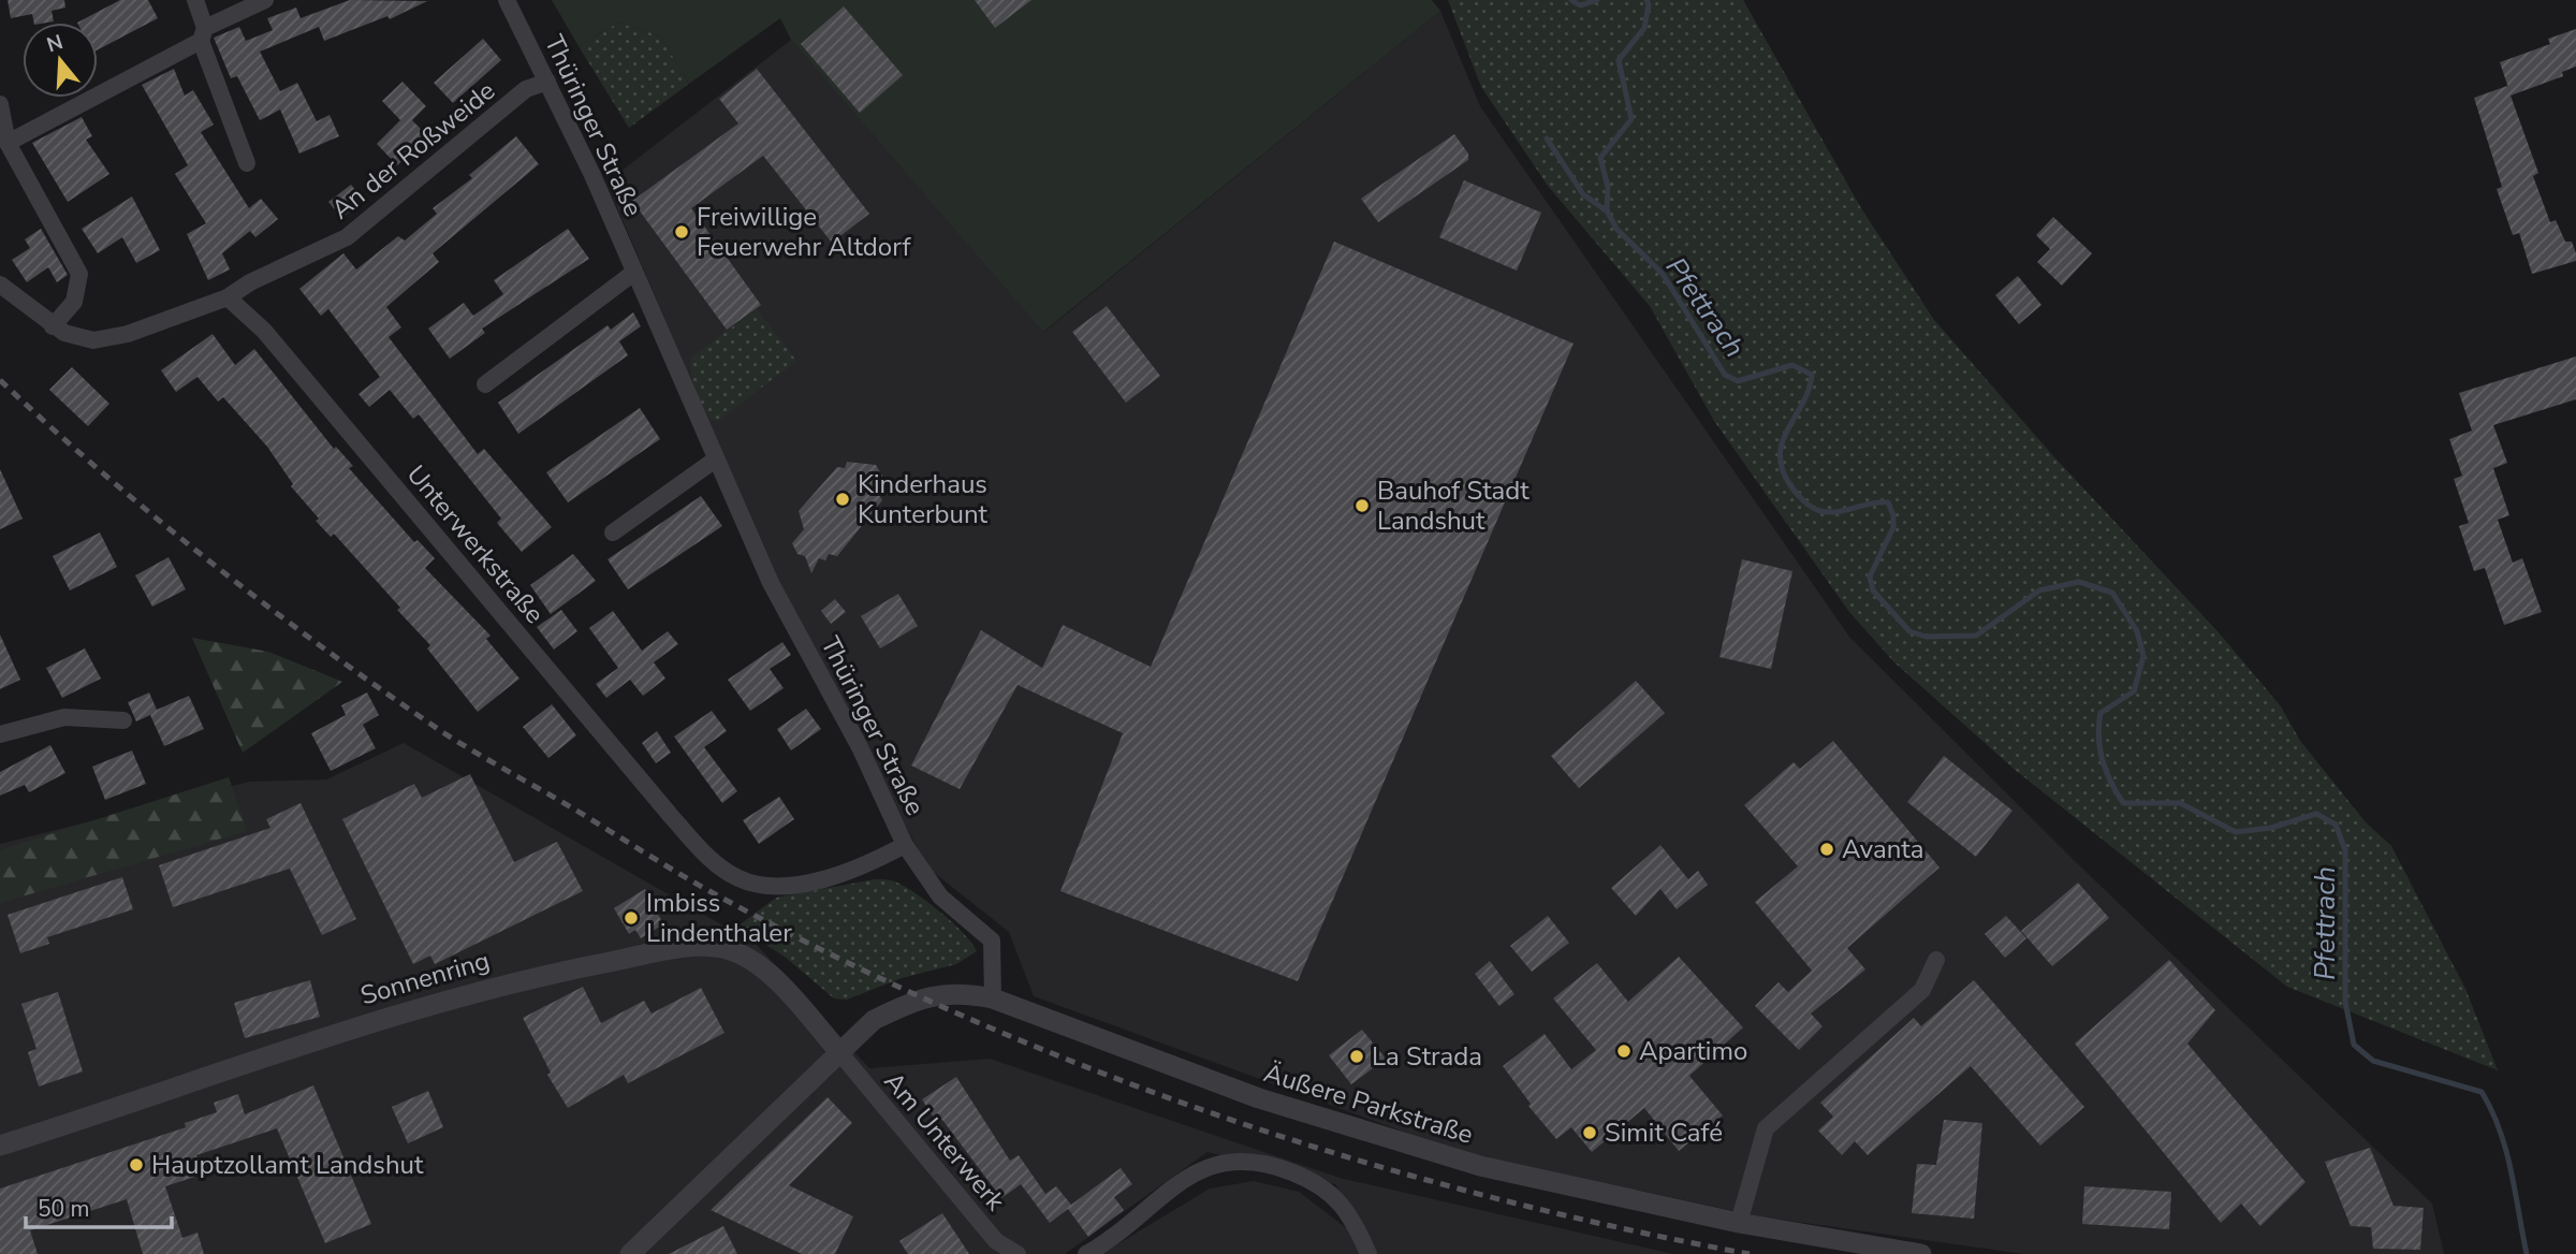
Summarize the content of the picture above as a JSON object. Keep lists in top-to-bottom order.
{
  "streets": {
    "street": [
      "Thüringer Straße",
      "An der Roßweide",
      "Unterwerkstraße",
      "Sonnenring",
      "Äußere Parkstraße",
      "Am Unterwerk"
    ]
  },
  "crossings": [
    ["Thüringer Straße", "An der Roßweide"],
    ["Thüringer Straße", "Unterwerkstraße"],
    ["Thüringer Straße", "Äußere Parkstraße"],
    ["An der Roßweide", "Unterwerkstraße"],
    ["Sonnenring", "Am Unterwerk"]
  ],
  "water": ["Pfettrach"],
  "places": [
    "Freiwillige Feuerwehr Altdorf",
    "Kinderhaus Kunterbunt",
    "Bauhof Stadt Landshut",
    "Avanta",
    "Imbiss Lindenthaler",
    "Apartimo",
    "La Strada",
    "Simit Café",
    "Hauptzollamt Landshut"
  ],
  "scale_bar": "50 m",
  "north": "top"
}
